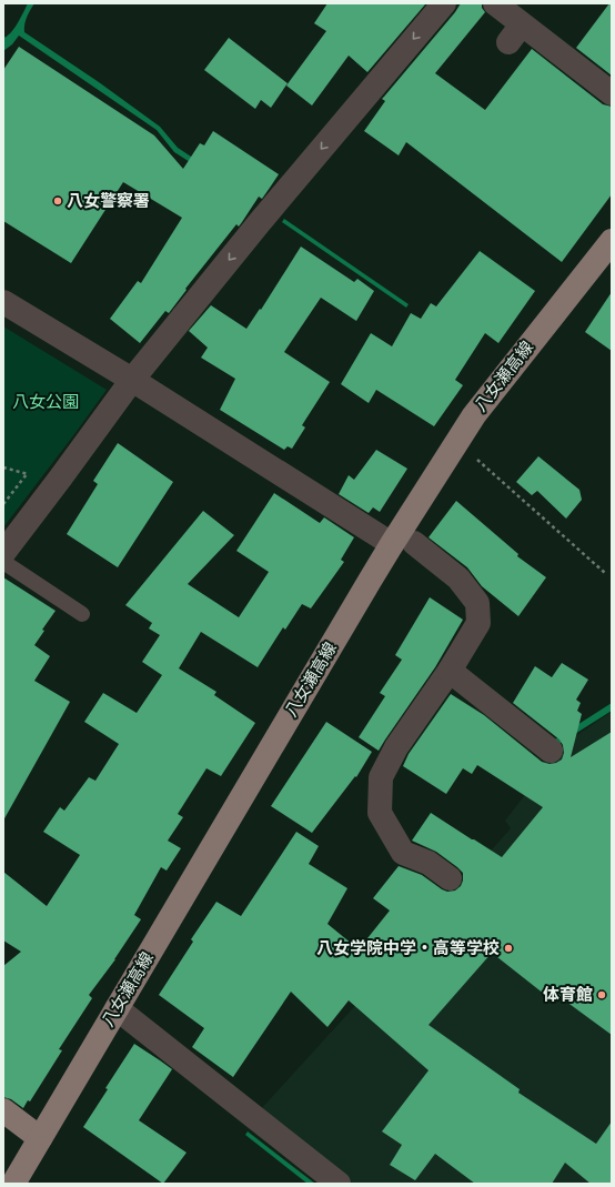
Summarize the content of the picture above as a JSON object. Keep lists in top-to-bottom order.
{
  "streets": {
    "main road": ["八女瀬高線"]
  },
  "parks": ["八女公園"],
  "places": ["八女警察署", "八女学院中学・高等学校", "体育館"]
}
